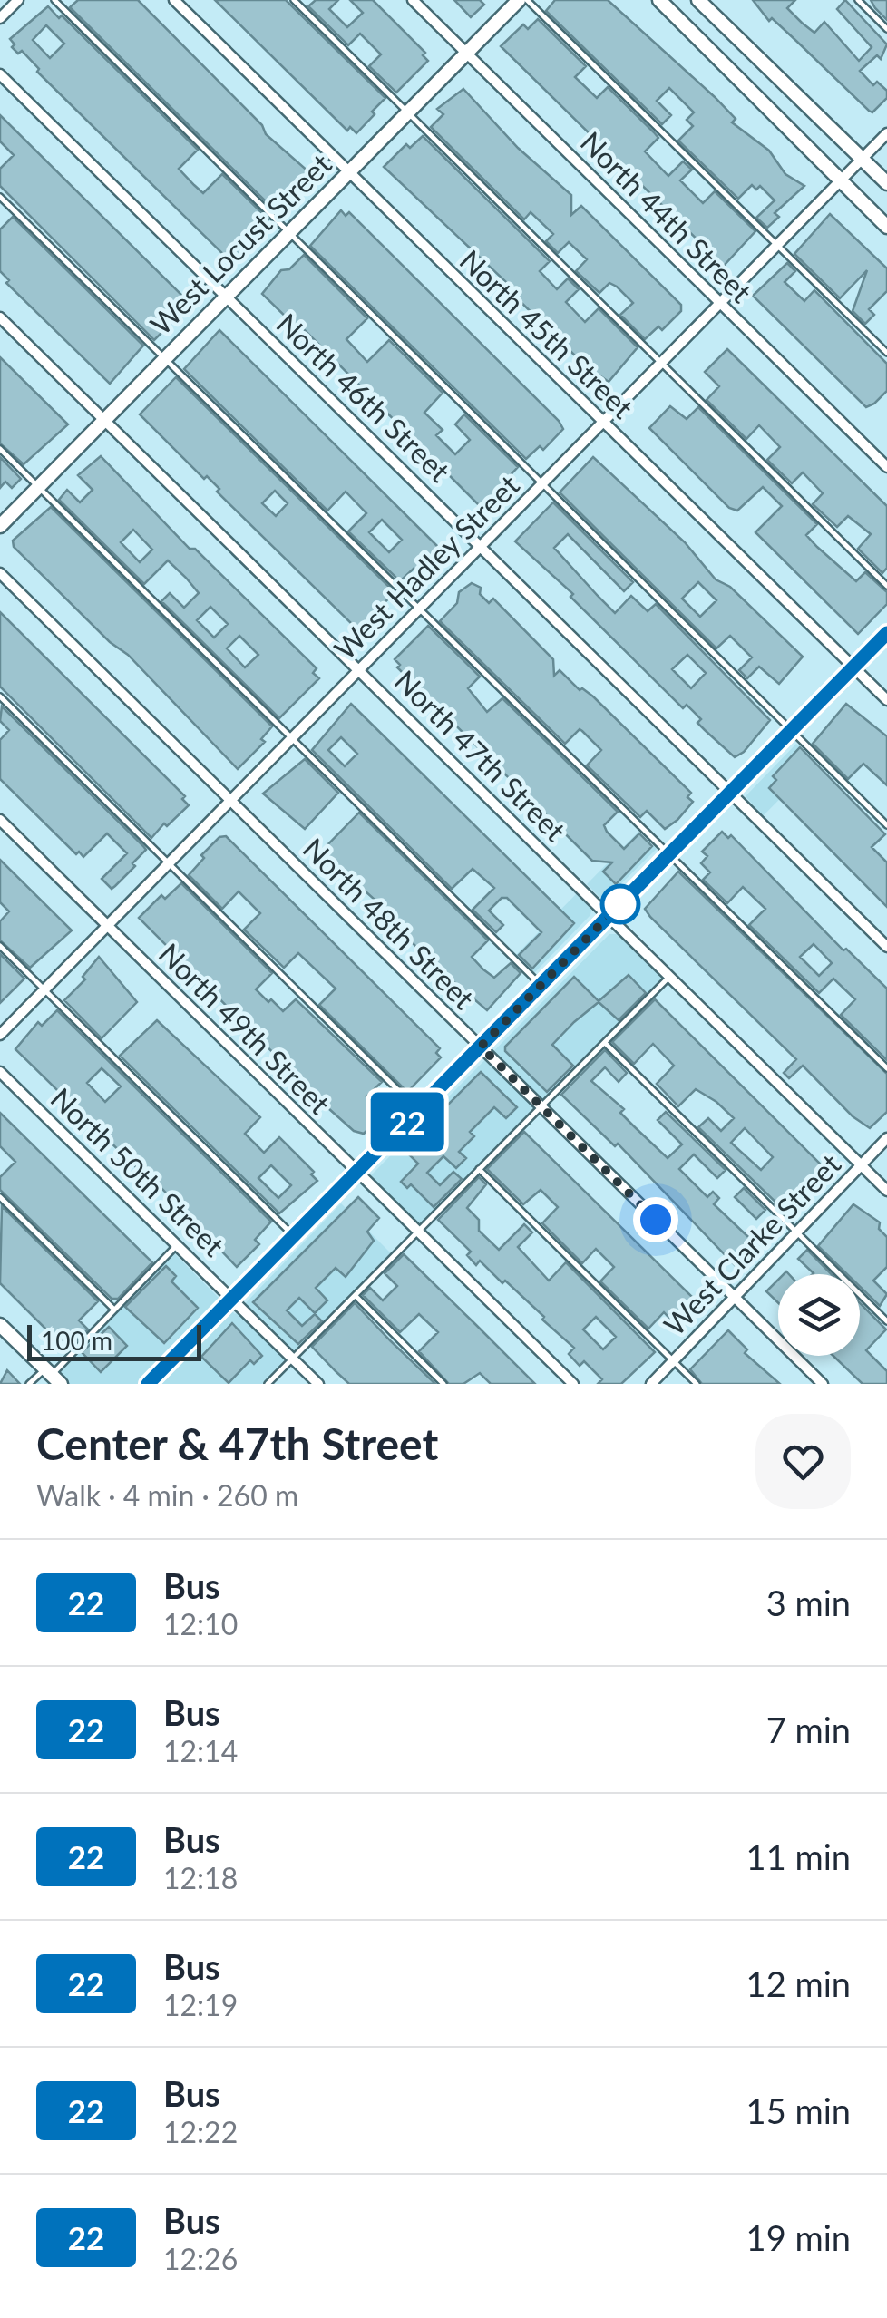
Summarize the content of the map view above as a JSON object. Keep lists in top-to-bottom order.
{
  "streets": {
    "street": [
      "North 44th Street",
      "West Locust Street",
      "North 45th Street",
      "North 46th Street",
      "West Hadley Street",
      "North 47th Street",
      "North 48th Street",
      "North 49th Street",
      "North 50th Street",
      "West Clarke Street"
    ]
  },
  "crossings": [
    ["North 44th Street", "West Locust Street"],
    ["North 44th Street", "West Hadley Street"],
    ["West Locust Street", "North 45th Street"],
    ["West Locust Street", "North 46th Street"],
    ["West Locust Street", "North 47th Street"],
    ["North 45th Street", "West Hadley Street"],
    ["North 46th Street", "West Hadley Street"],
    ["West Hadley Street", "North 47th Street"],
    ["West Hadley Street", "North 48th Street"],
    ["West Hadley Street", "North 49th Street"],
    ["North 47th Street", "West Clarke Street"],
    ["North 48th Street", "West Clarke Street"]
  ],
  "lines": ["bus line 22"],
  "scale_bar": "100 m",
  "page": {
    "on_map": "22",
    "scale": "100 m",
    "heading": ["Center & 47th Street", "Walk · 4 min · 260 m"],
    "list": [
      {
        "mark": "22",
        "name": "Bus",
        "note": "12:10",
        "value": "3 min"
      },
      {
        "mark": "22",
        "name": "Bus",
        "note": "12:14",
        "value": "7 min"
      },
      {
        "mark": "22",
        "name": "Bus",
        "note": "12:18",
        "value": "11 min"
      },
      {
        "mark": "22",
        "name": "Bus",
        "note": "12:19",
        "value": "12 min"
      },
      {
        "mark": "22",
        "name": "Bus",
        "note": "12:22",
        "value": "15 min"
      },
      {
        "mark": "22",
        "name": "Bus",
        "note": "12:26",
        "value": "19 min"
      }
    ]
  }
}
